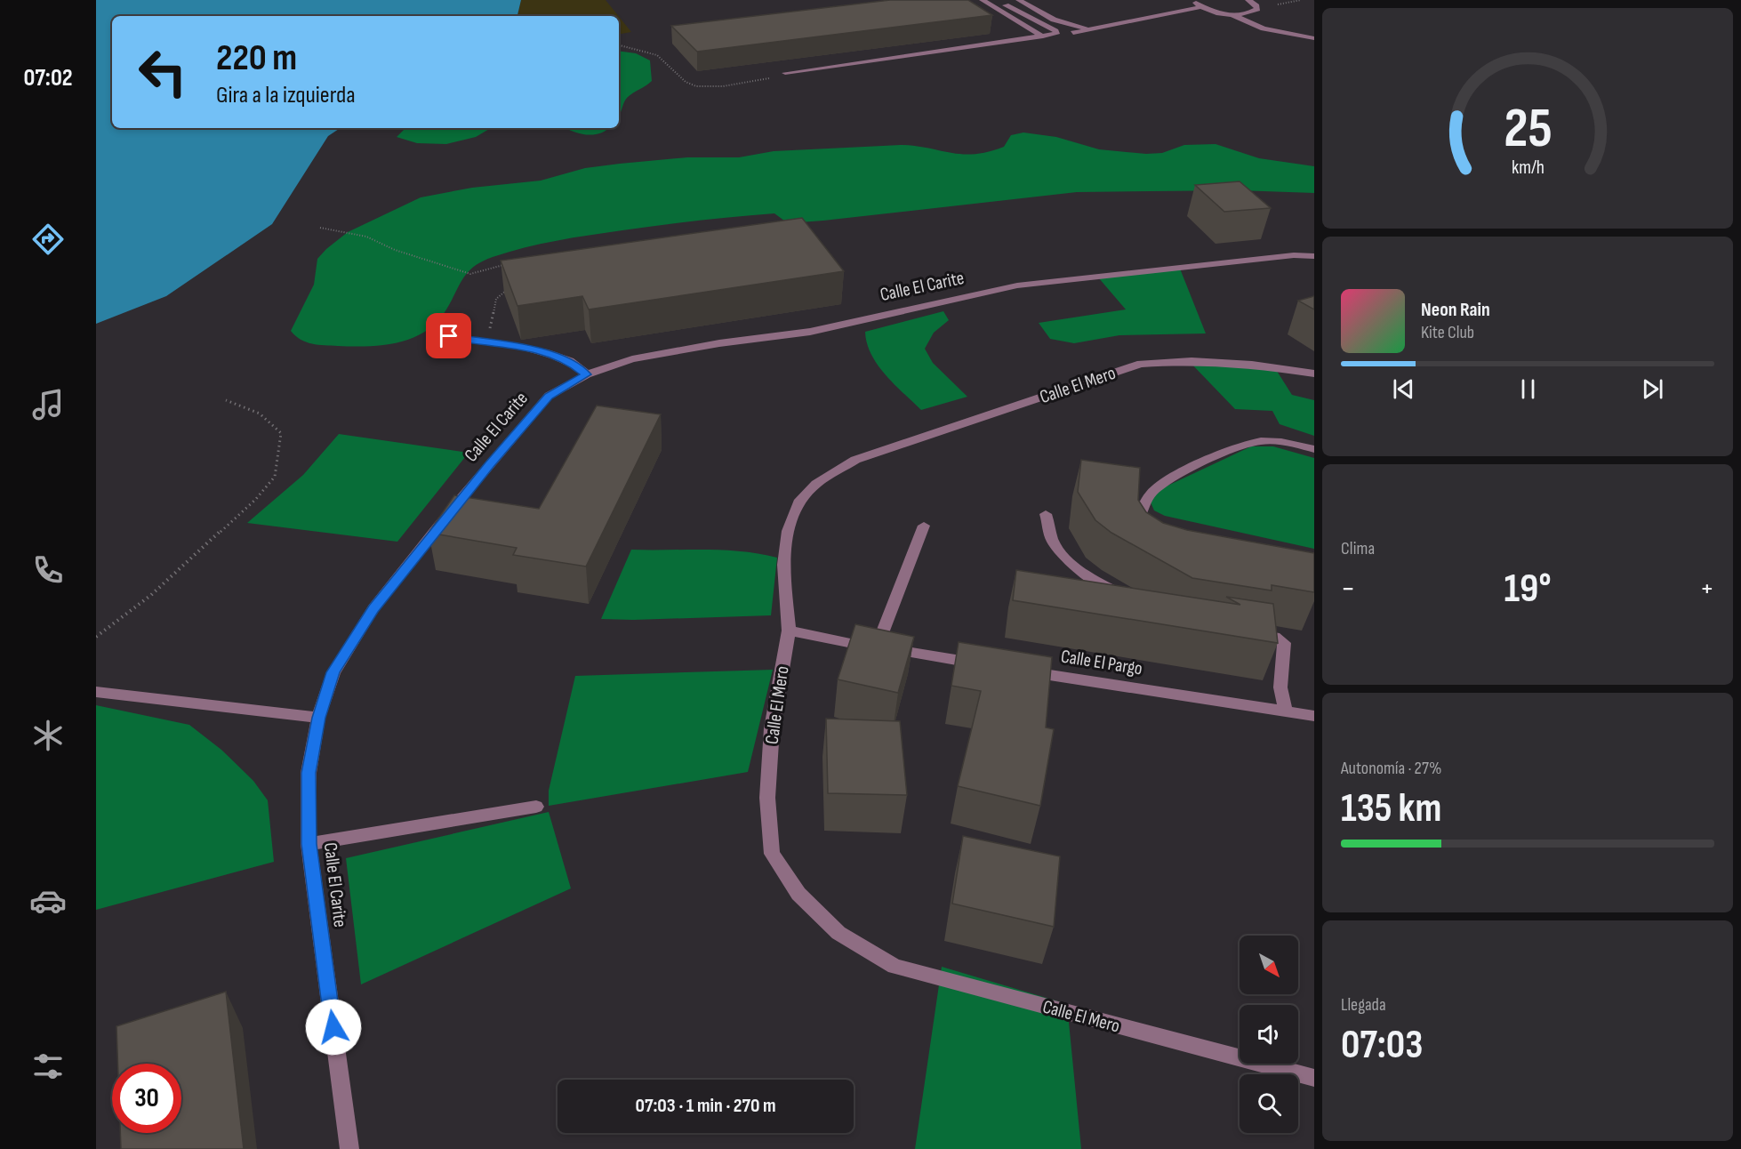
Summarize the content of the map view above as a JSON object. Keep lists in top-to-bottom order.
{
  "streets": {
    "street": ["Calle El Carite", "Calle El Mero", "Calle El Pargo"]
  },
  "north": "bottom right",
  "page": {
    "tabs": "07:02",
    "turn": ["220 m", "Gira a la izquierda"],
    "song": ["Neon Rain", "Kite Club"],
    "tile": [
      "Clima",
      ["Autonomía · 27%", "135 km"],
      ["Llegada", "07:03"]
    ],
    "heat": ["−", "19°", "+"],
    "limit": "30",
    "trip": "07:03 · 1 min · 270 m",
    "gauge": ["25", "km/h"]
  }
}
